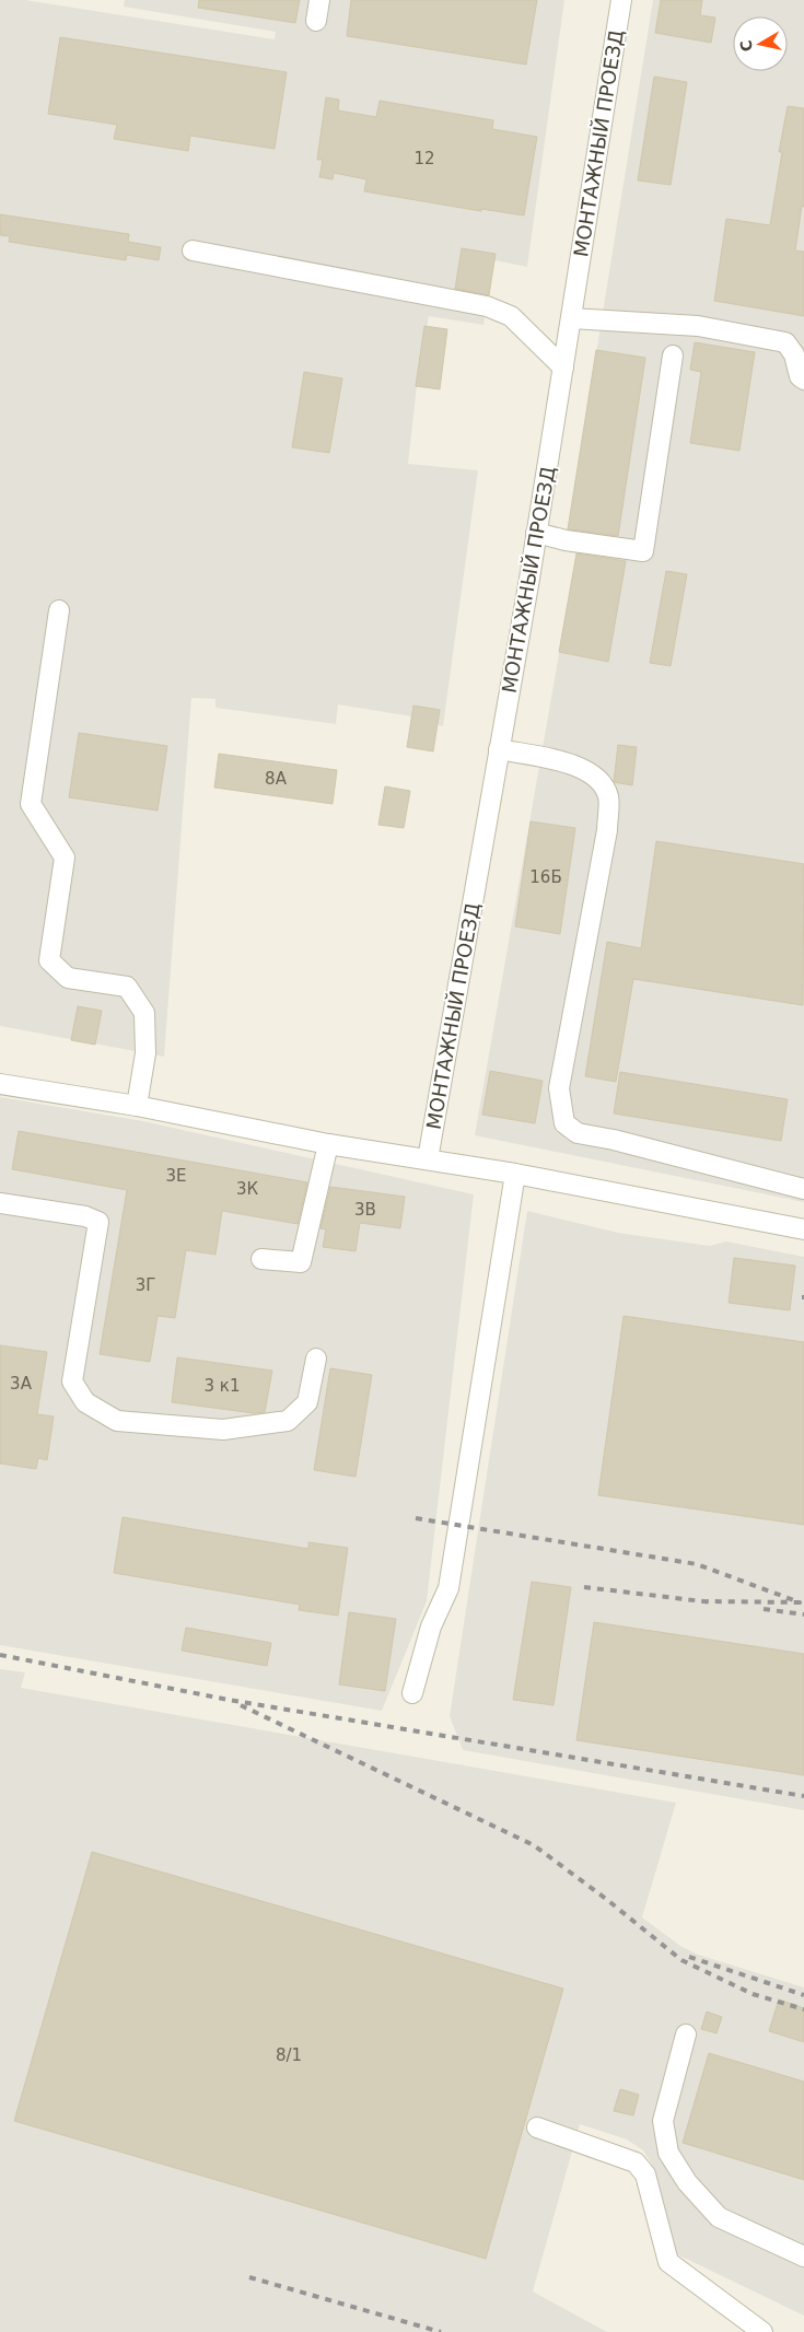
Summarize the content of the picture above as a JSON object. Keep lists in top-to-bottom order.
{
  "streets": {
    "street": ["МОНТАЖНЫЙ ПРОЕЗД"]
  },
  "house_numbers": [
    "12",
    "8А",
    "16Б",
    "3Е",
    "3К",
    "3В",
    "3Г",
    "3А",
    "3 к1",
    "8/1"
  ],
  "north": "left"
}
